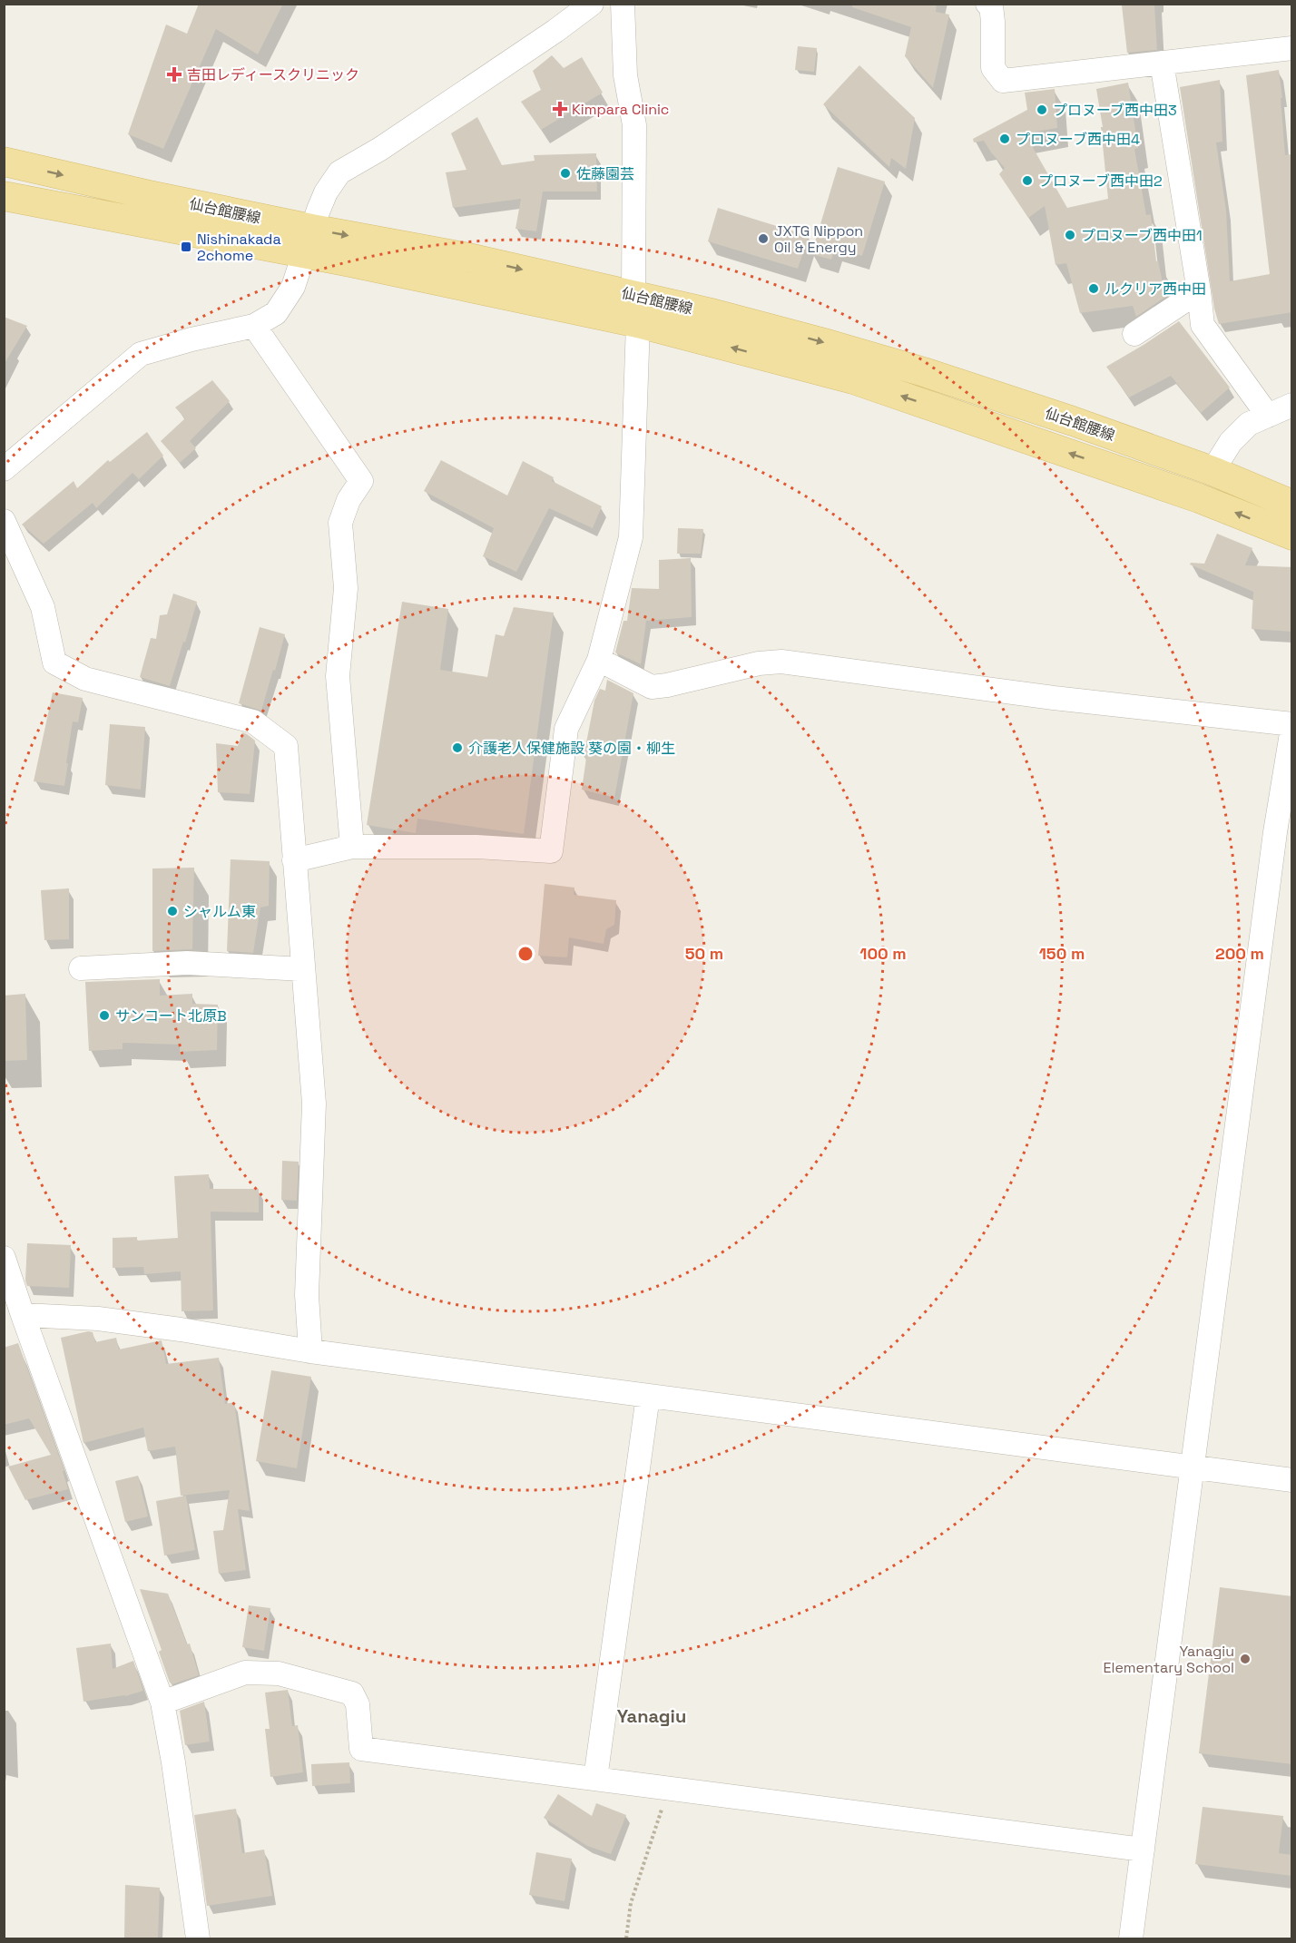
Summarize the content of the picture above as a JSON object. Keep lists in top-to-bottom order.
{
  "streets": {
    "main road": ["仙台館腰線"]
  },
  "districts": ["Yanagiu"],
  "places": {
    "health": ["吉田レディースクリニック", "Kimpara Clinic"],
    "other": [
      "プロヌーブ西中田3",
      "プロヌーブ西中田4",
      "佐藤園芸",
      "プロヌーブ西中田2",
      "プロヌーブ西中田1",
      "JXTG Nippon Oil & Energy",
      "ルクリア西中田",
      "介護老人保健施設 葵の園・柳生",
      "シャルム東",
      "サンコート北原B",
      "Yanagiu Elementary School"
    ],
    "transit": ["Nishinakada 2chome"]
  },
  "rings": [
    "50 m",
    "100 m",
    "150 m",
    "200 m"
  ]
}
